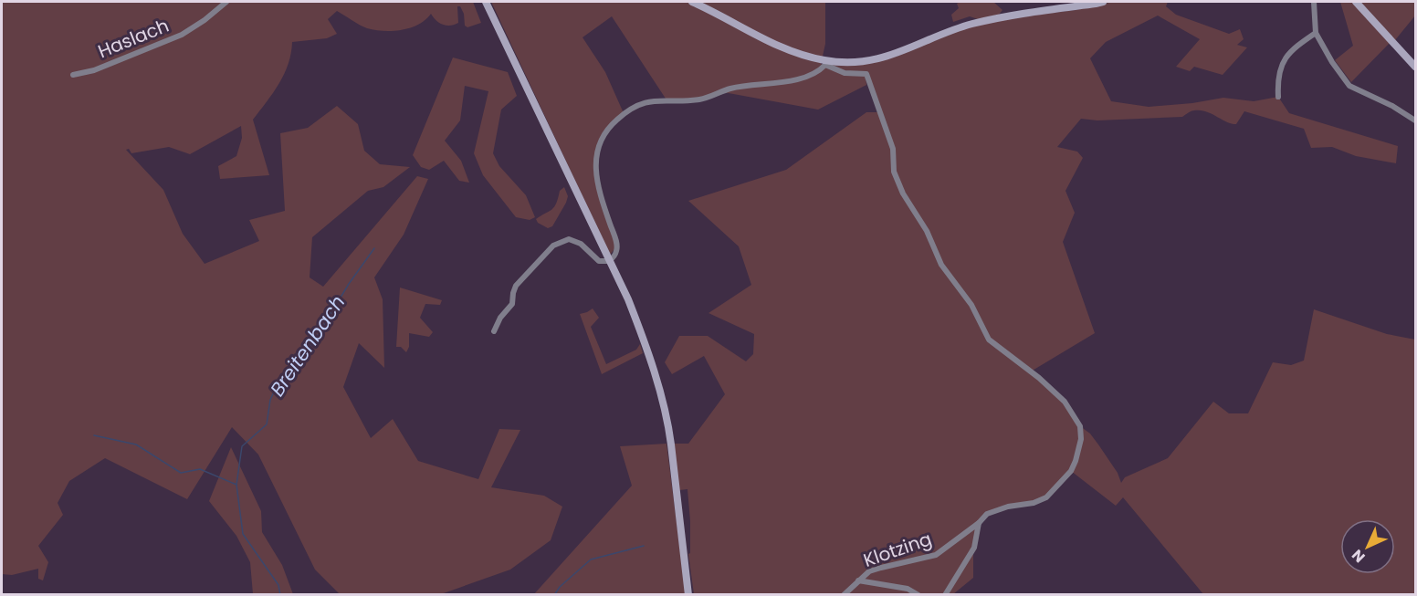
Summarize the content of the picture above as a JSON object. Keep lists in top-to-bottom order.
{
  "streets": {
    "street": ["Haslach", "Klotzing"]
  },
  "water": ["Breitenbach"],
  "north": "bottom left"
}
